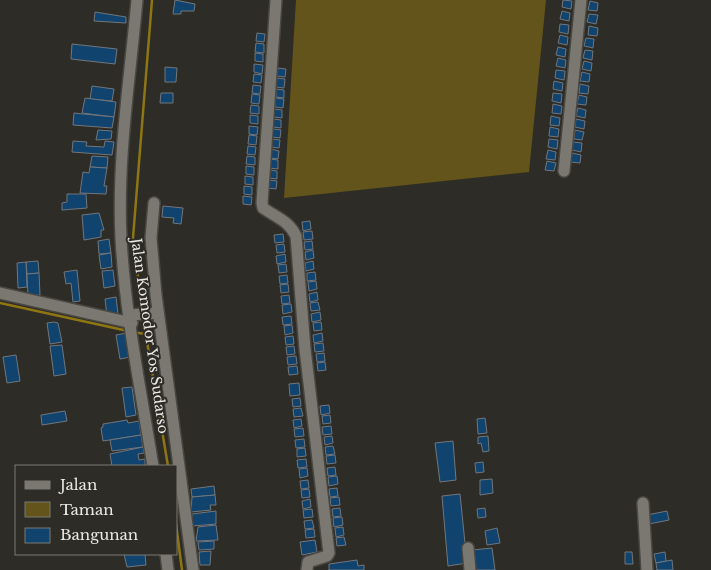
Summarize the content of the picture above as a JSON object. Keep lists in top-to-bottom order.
{
  "streets": {
    "street": ["Jalan Komodor Yos Sudarso"]
  },
  "legend": ["Jalan", "Taman", "Bangunan"]
}
